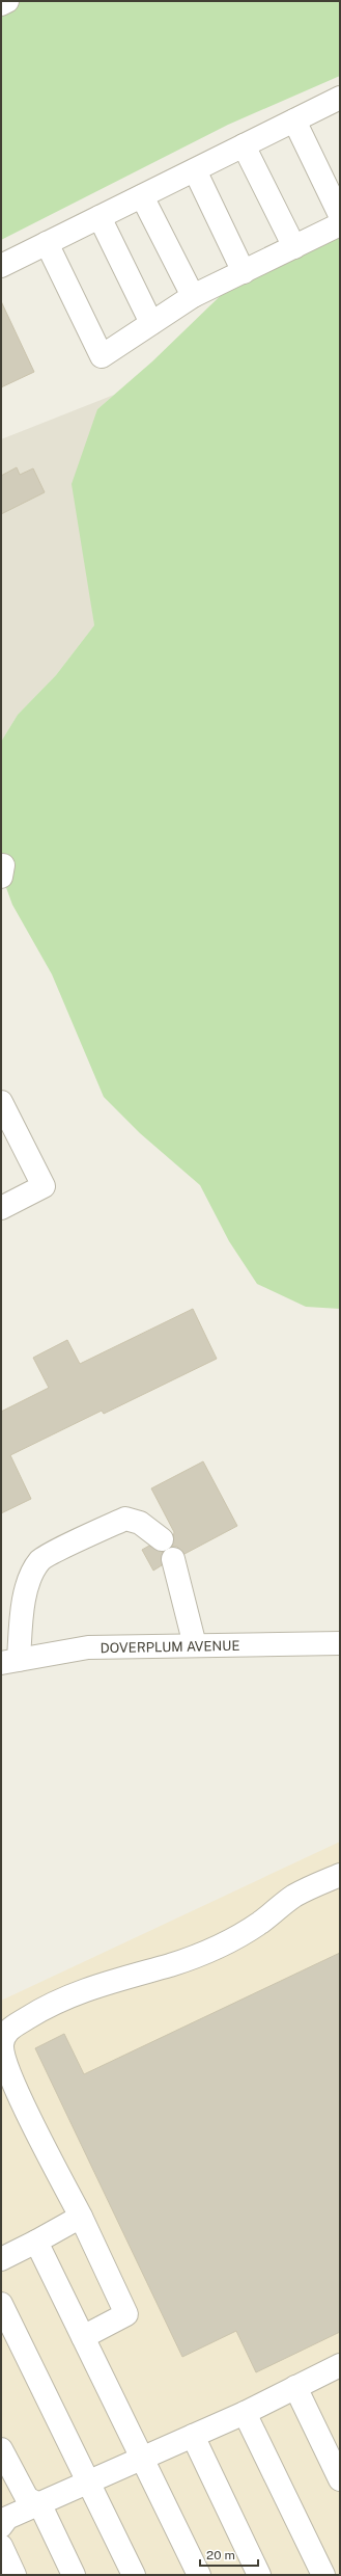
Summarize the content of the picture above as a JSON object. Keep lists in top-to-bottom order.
{
  "streets": {
    "street": ["DOVERPLUM AVENUE"]
  },
  "scale_bar": "20 m"
}
